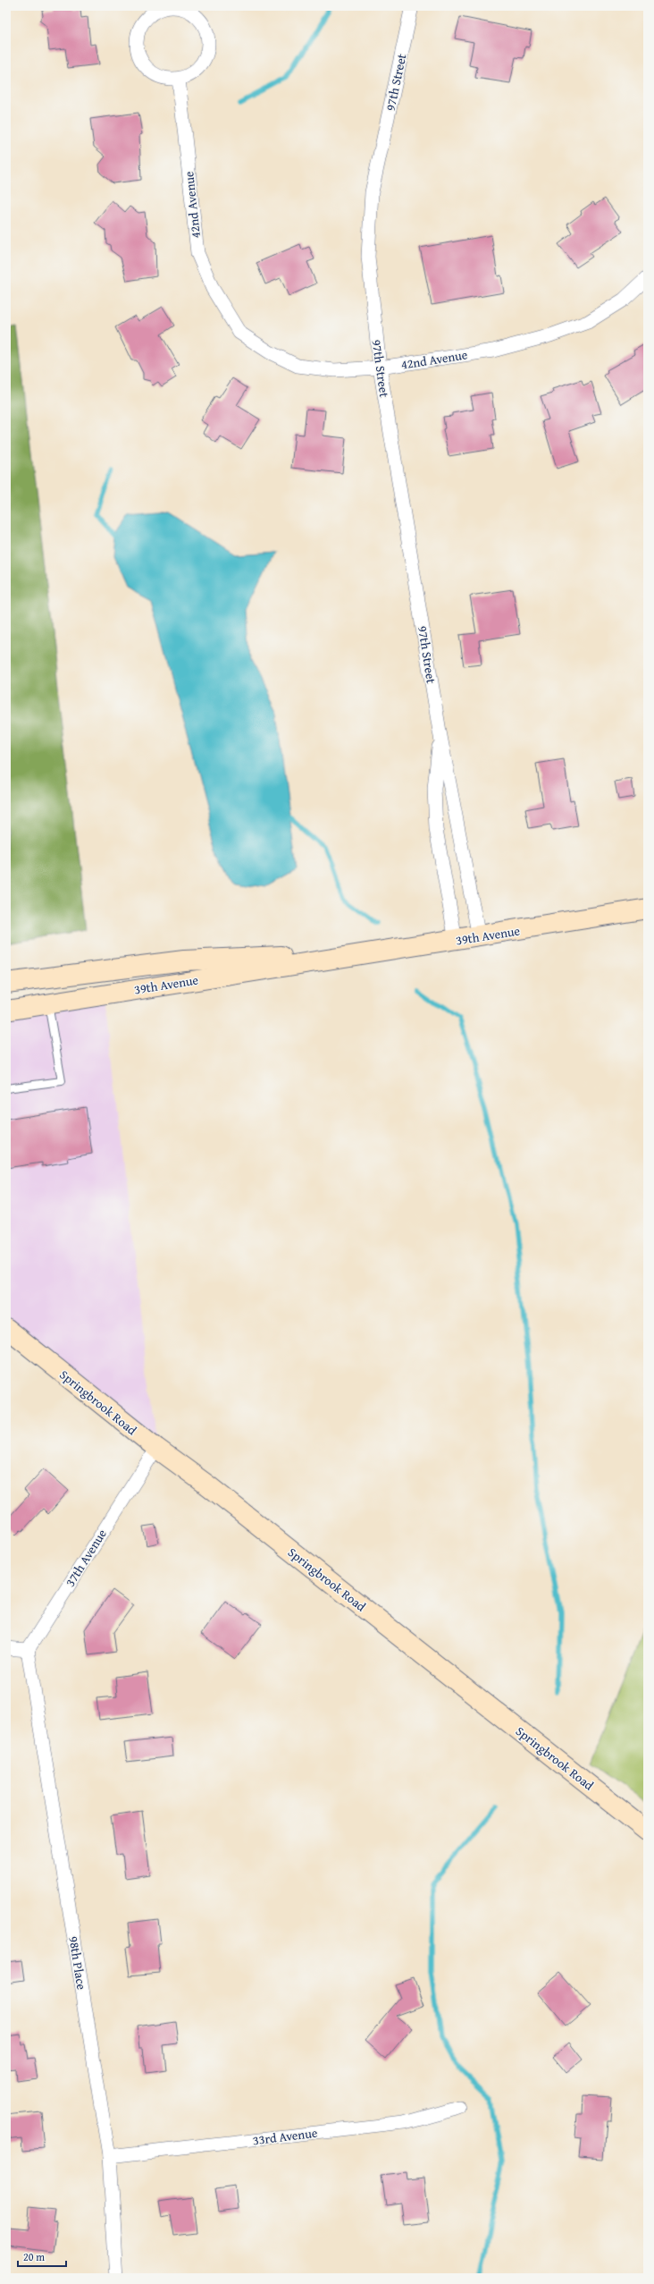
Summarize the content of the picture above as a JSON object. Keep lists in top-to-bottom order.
{
  "streets": {
    "main road": ["39th Avenue", "Springbrook Road"],
    "street": [
      "97th Street",
      "42nd Avenue",
      "37th Avenue",
      "98th Place",
      "33rd Avenue"
    ]
  },
  "crossings": [
    ["97th Street", "42nd Avenue"],
    ["97th Street", "39th Avenue"],
    ["Springbrook Road", "37th Avenue"],
    ["37th Avenue", "98th Place"],
    ["98th Place", "33rd Avenue"]
  ],
  "scale_bar": "20 m"
}
